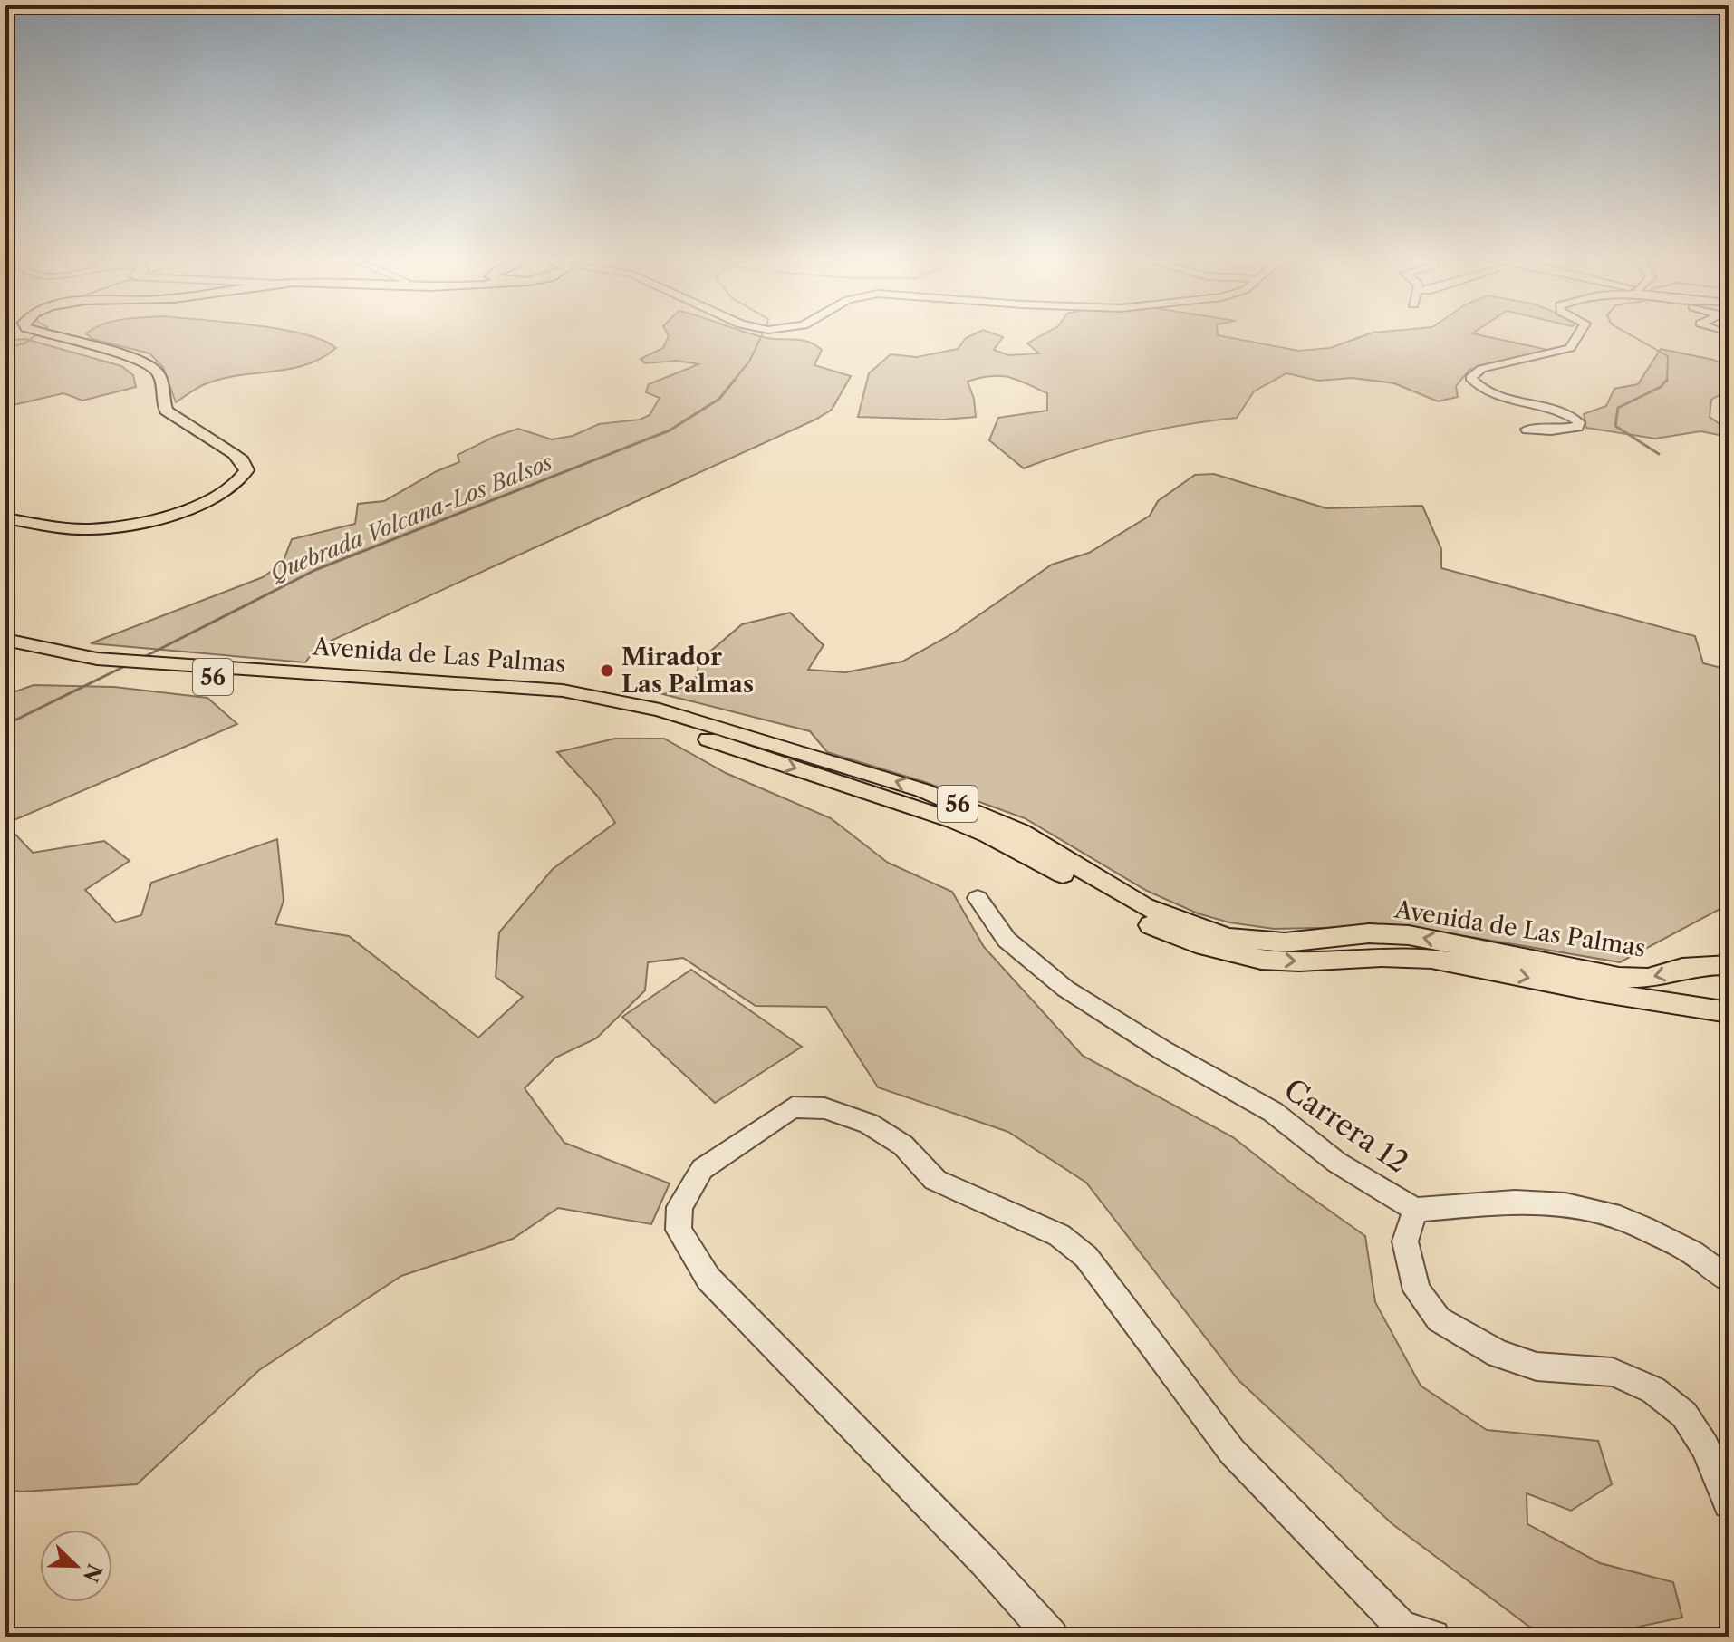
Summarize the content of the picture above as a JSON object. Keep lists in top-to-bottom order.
{
  "streets": {
    "main road": ["Avenida de Las Palmas", "56"],
    "street": ["Carrera 12"]
  },
  "water": ["Quebrada Volcana-Los Balsos"],
  "places": ["Mirador Las Palmas"],
  "north": "bottom right"
}
